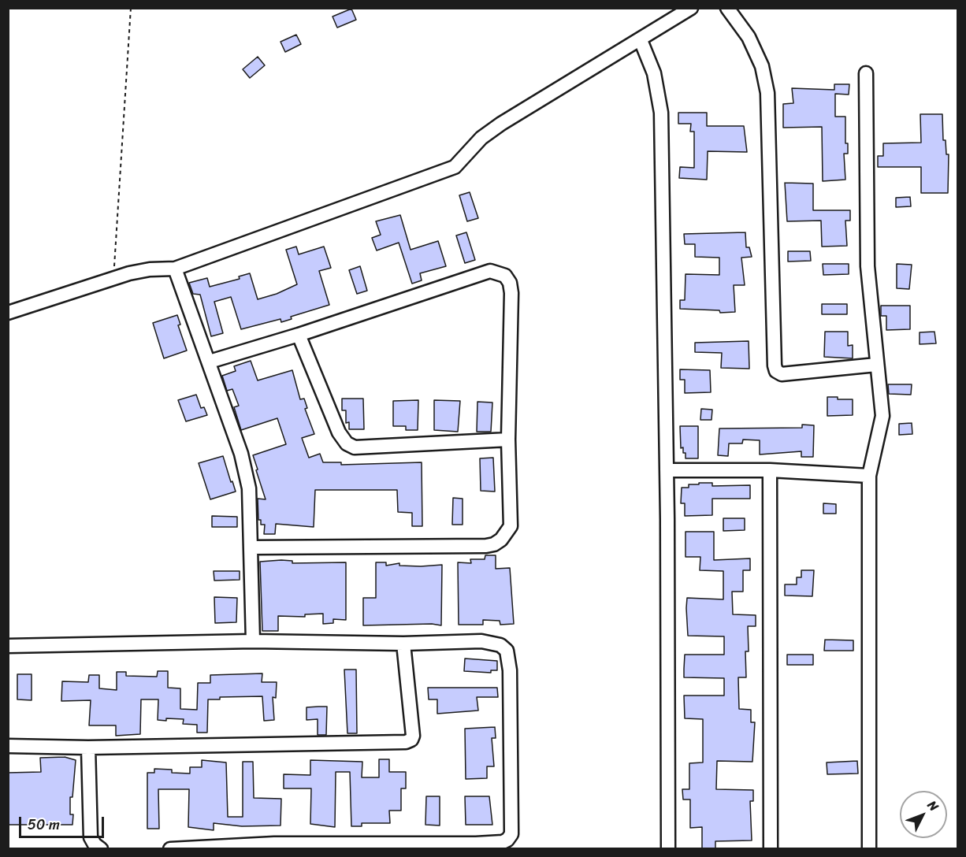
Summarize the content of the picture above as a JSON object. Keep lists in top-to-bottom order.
{
  "scale_bar": "50 m",
  "north": "top right"
}
